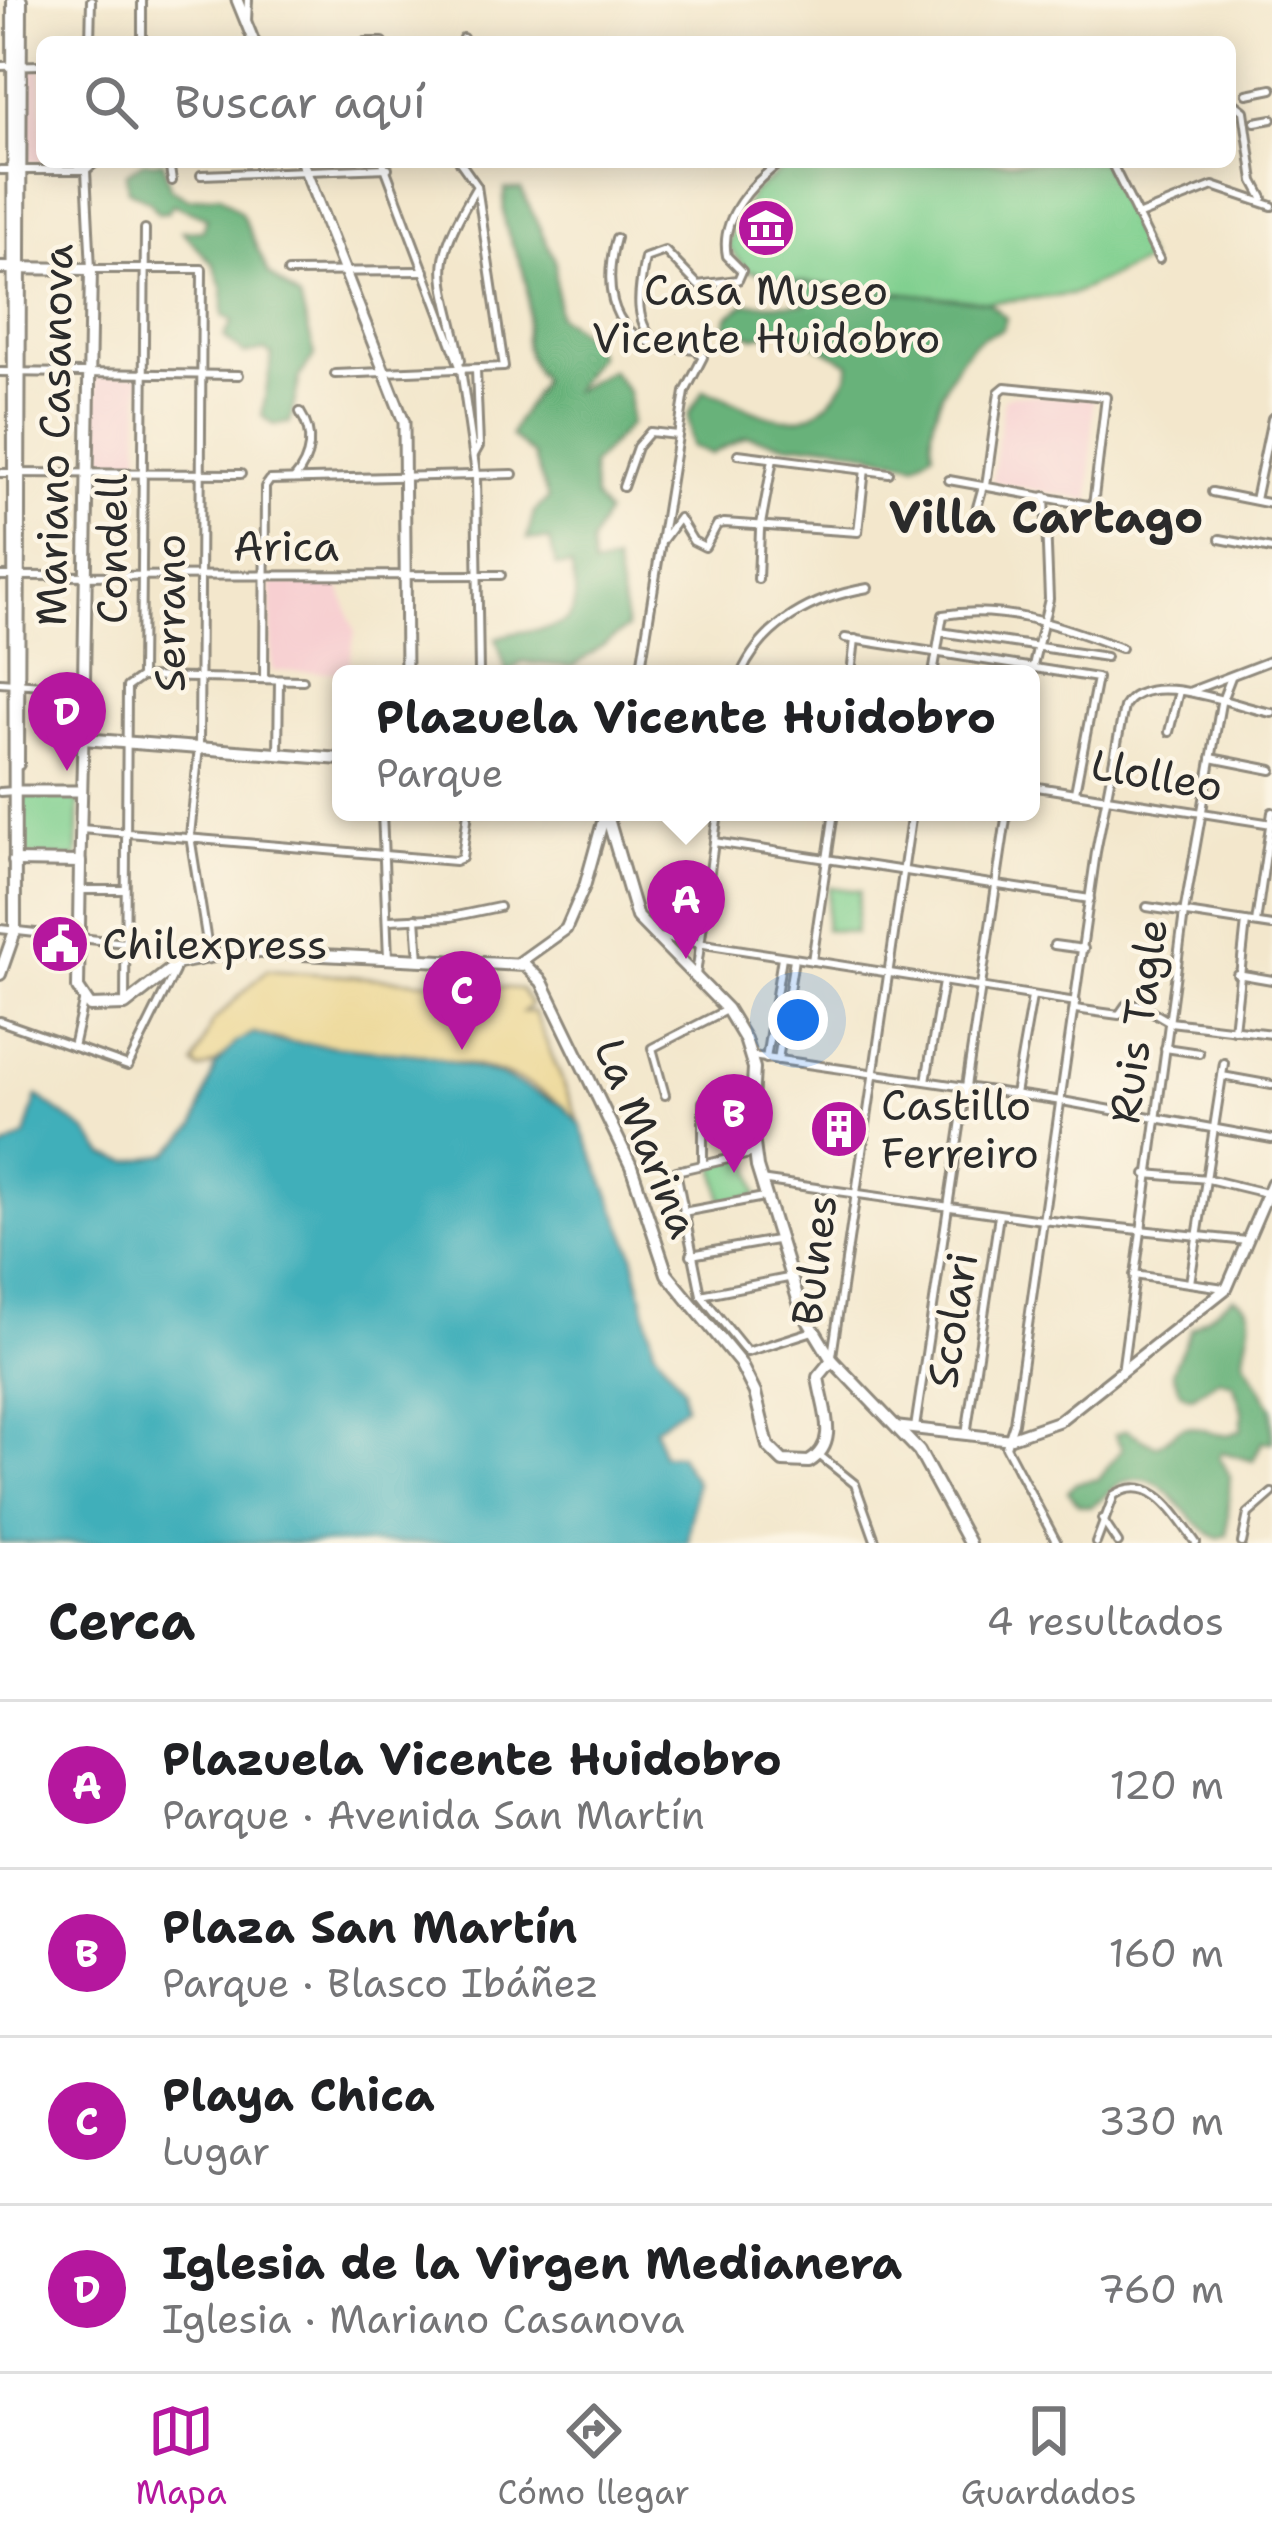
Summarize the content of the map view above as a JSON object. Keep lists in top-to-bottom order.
{
  "streets": {
    "main road": ["Mariano Casanova", "La Marina"],
    "street": [
      "Arica",
      "Condell",
      "Serrano",
      "Llolleo",
      "Ruis Tagle",
      "Bulnes",
      "Scolari"
    ]
  },
  "crossings": [
    ["Mariano Casanova", "Arica"],
    ["Arica", "Condell"],
    ["Arica", "Serrano"],
    ["Condell", "Serrano"],
    ["Llolleo", "Ruis Tagle"]
  ],
  "districts": ["Villa Cartago"],
  "places": {
    "museum": ["Casa Museo Vicente Huidobro"],
    "public building": ["Chilexpress"],
    "building": ["Castillo Ferreiro"]
  },
  "page": {
    "search": "Buscar aquí",
    "popup": ["Plazuela Vicente Huidobro", "Parque"],
    "pins": [
      "D",
      "A",
      "C",
      "B"
    ],
    "heading": ["Cerca", "4 resultados"],
    "list": [
      {
        "mark": "A",
        "name": "Plazuela Vicente Huidobro",
        "note": "Parque · Avenida San Martín",
        "value": "120 m"
      },
      {
        "mark": "B",
        "name": "Plaza San Martín",
        "note": "Parque · Blasco Ibáñez",
        "value": "160 m"
      },
      {
        "mark": "C",
        "name": "Playa Chica",
        "note": "Lugar",
        "value": "330 m"
      },
      {
        "mark": "D",
        "name": "Iglesia de la Virgen Medianera",
        "note": "Iglesia · Mariano Casanova",
        "value": "760 m"
      }
    ],
    "nav": ["Mapa", "Cómo llegar", "Guardados"]
  }
}
